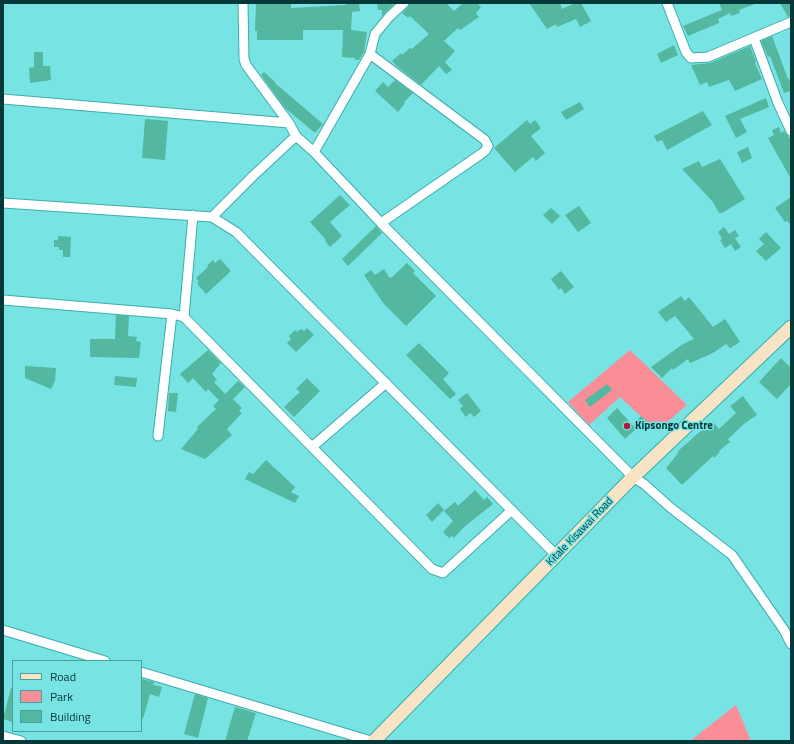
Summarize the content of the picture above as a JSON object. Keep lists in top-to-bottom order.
{
  "streets": {
    "street": ["Kitale Kisawai Road"]
  },
  "places": ["Kipsongo Centre"],
  "legend": ["Road", "Park", "Building"]
}
